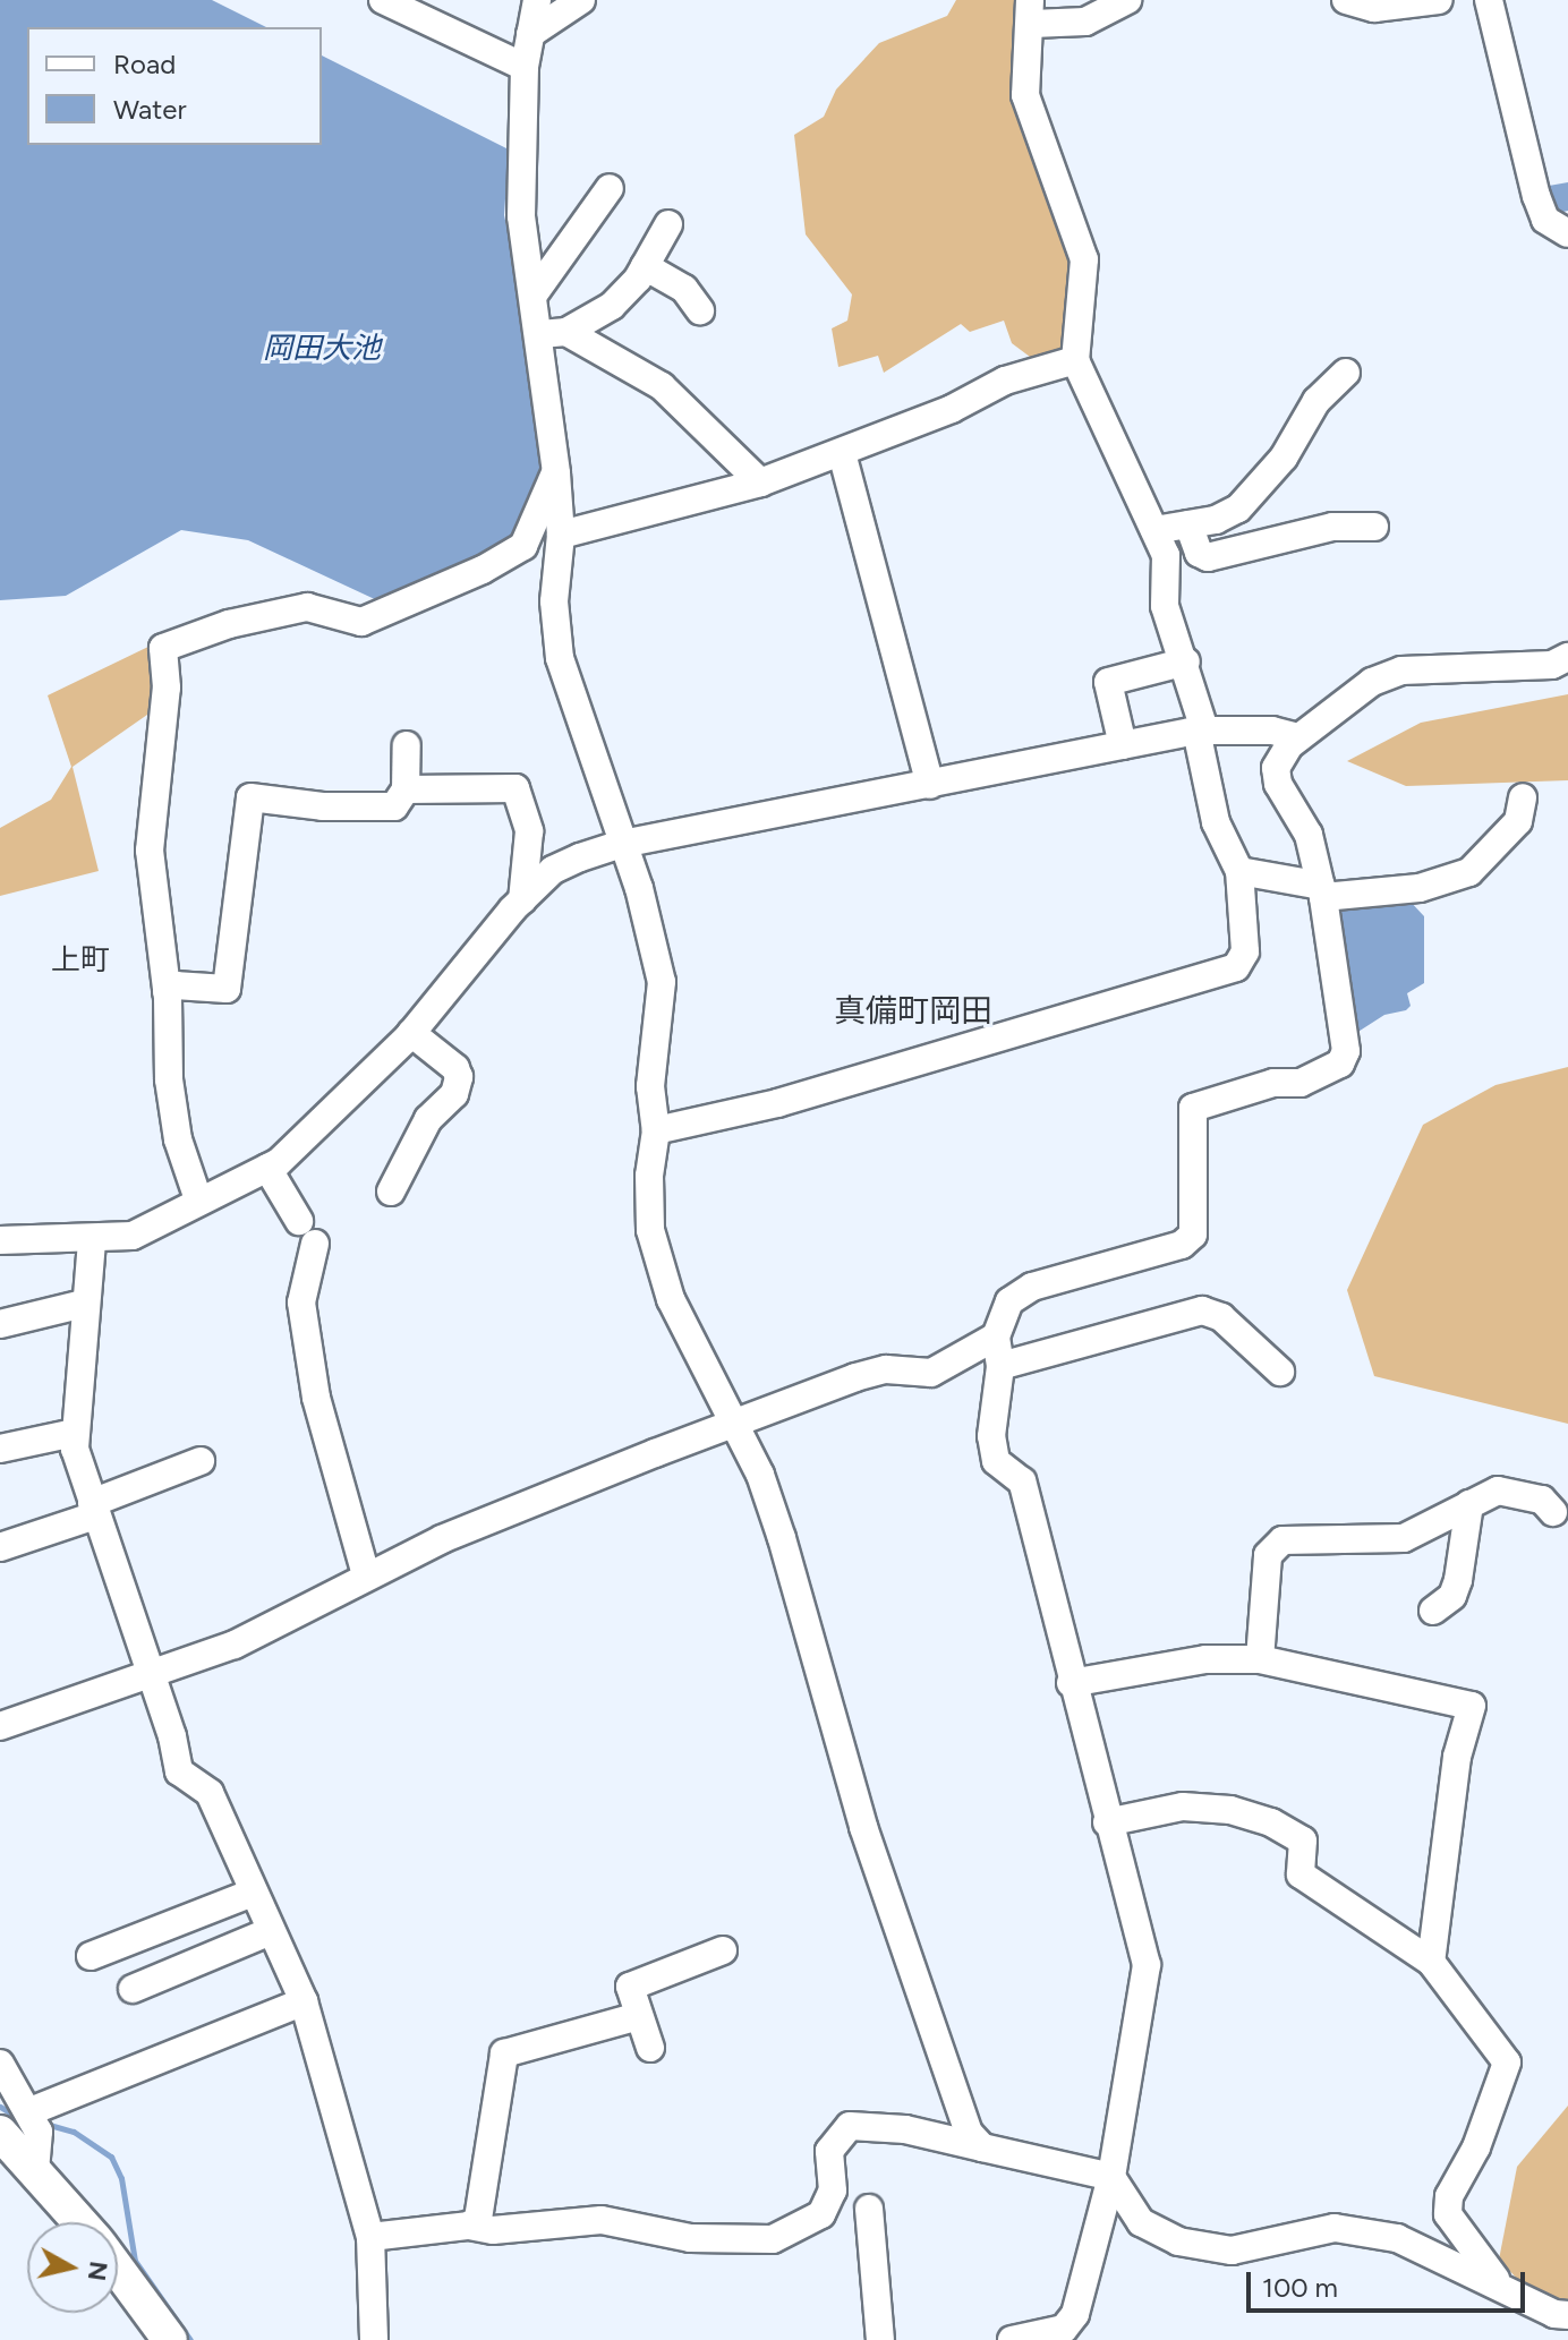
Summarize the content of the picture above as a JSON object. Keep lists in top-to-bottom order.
{
  "districts": ["上町", "真備町岡田"],
  "water": ["岡田大池"],
  "legend": ["Road", "Water"],
  "scale_bar": "100 m",
  "north": "right"
}
